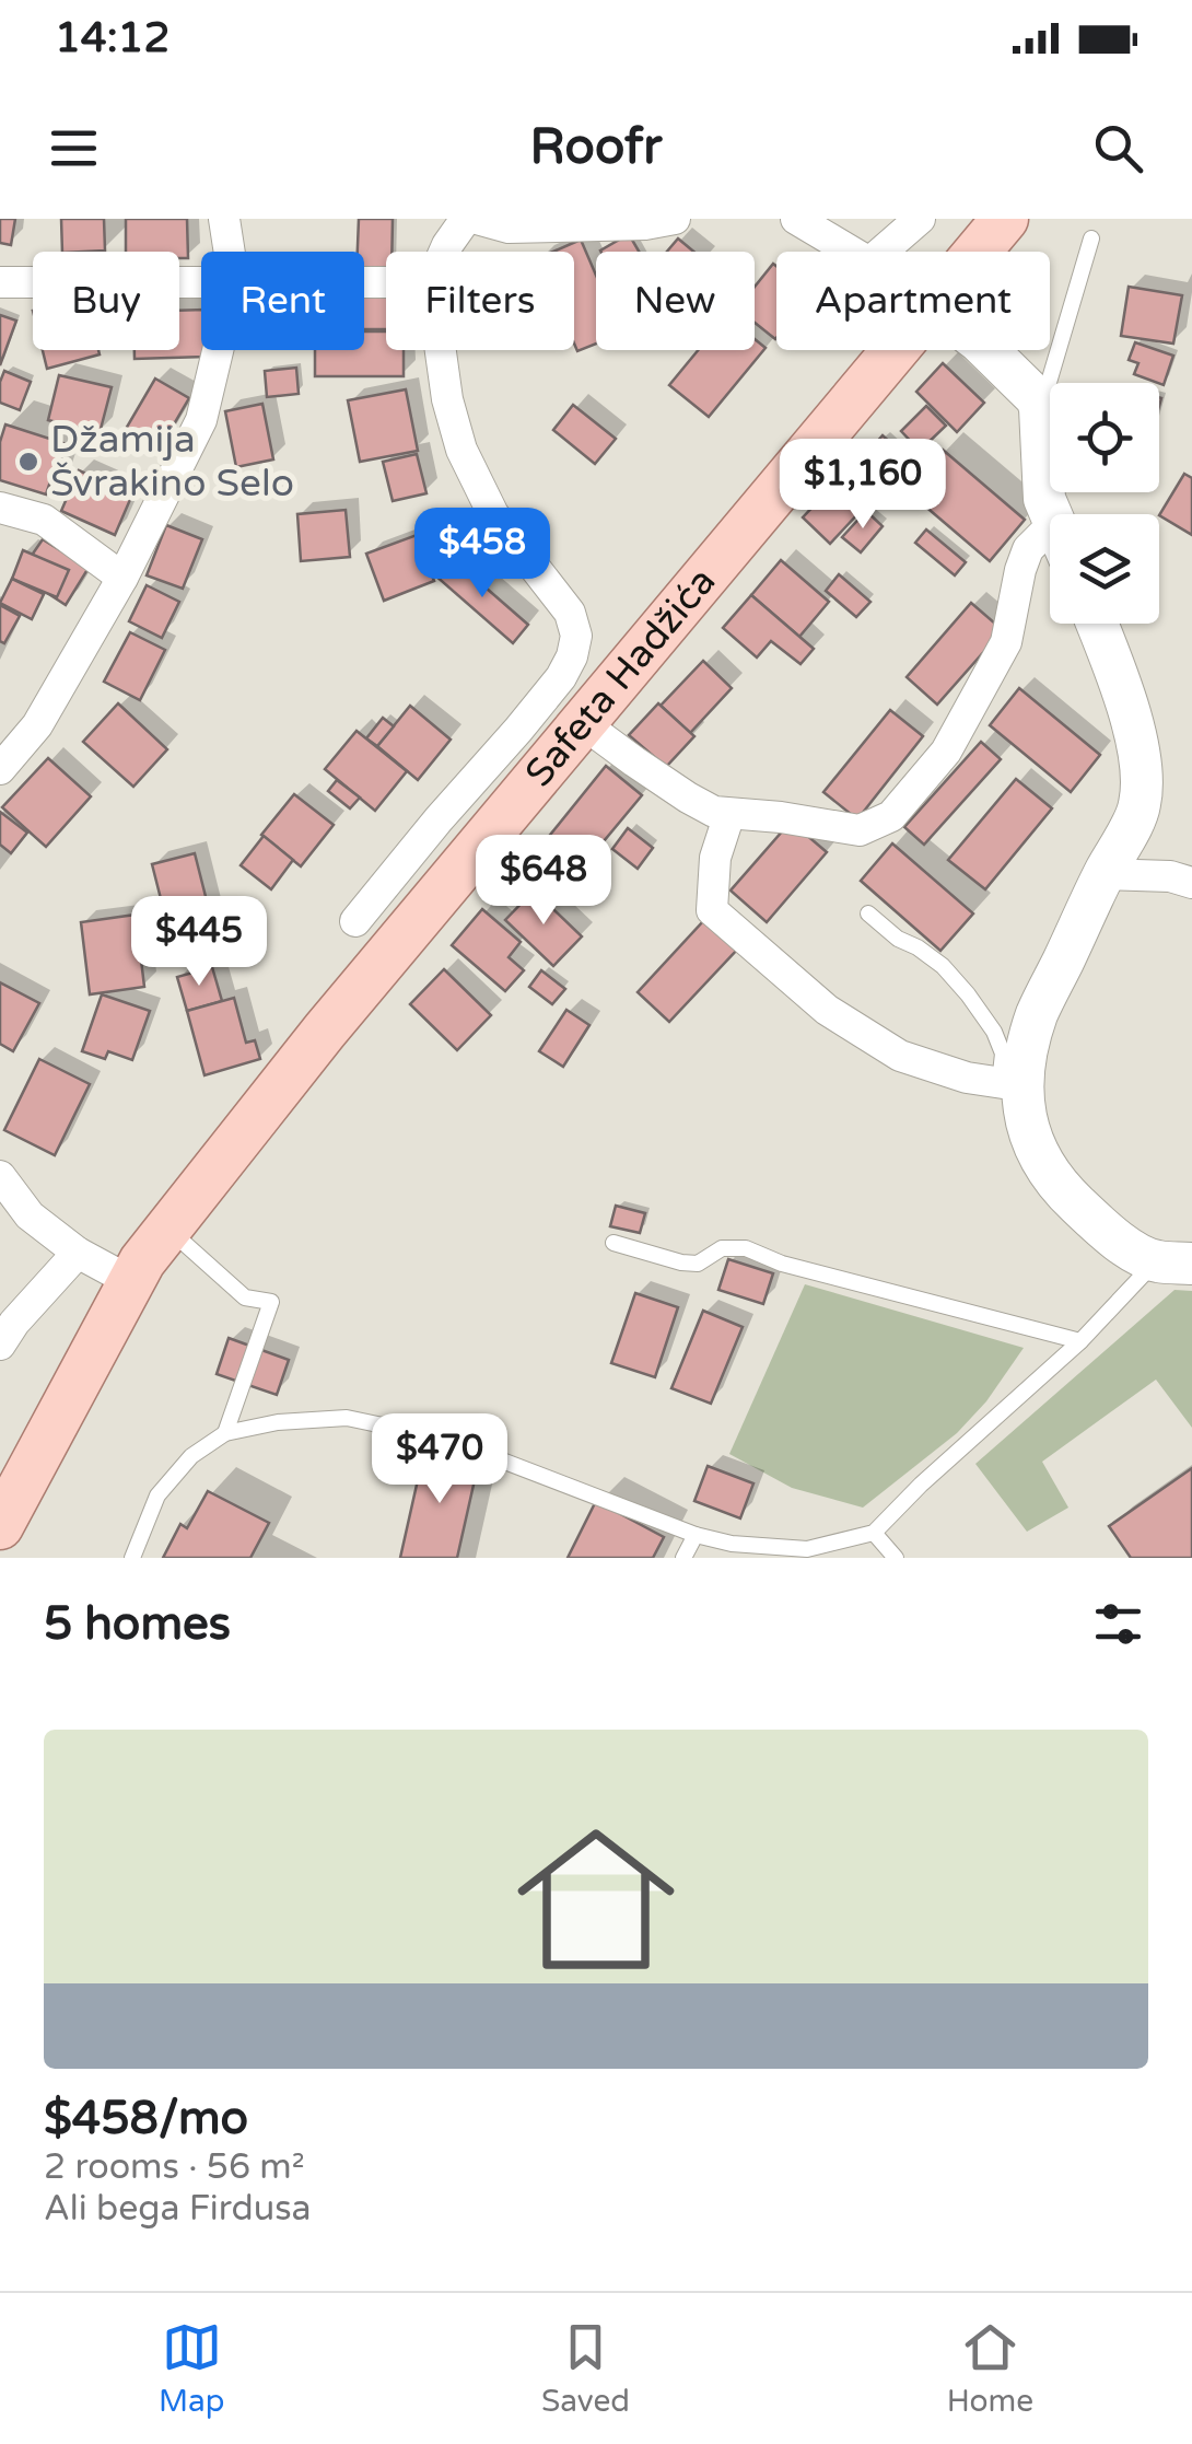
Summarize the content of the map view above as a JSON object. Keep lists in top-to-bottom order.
{
  "streets": {
    "main road": ["Safeta Hadžića"]
  },
  "places": ["Džamija Švrakino Selo"],
  "page": {
    "status": "14:12",
    "header": "Roofr",
    "chip": [
      "Buy",
      "Rent",
      "Filters",
      "New",
      "Apartment"
    ],
    "price": [
      "$1,160",
      "$458",
      "$648",
      "$445",
      "$470"
    ],
    "heading": "5 homes",
    "list": [
      {
        "name": "$458/mo",
        "note": "2 rooms · 56 m² · Ali bega Firdusa"
      }
    ],
    "tabs": ["Map", "Saved", "Home"]
  }
}
